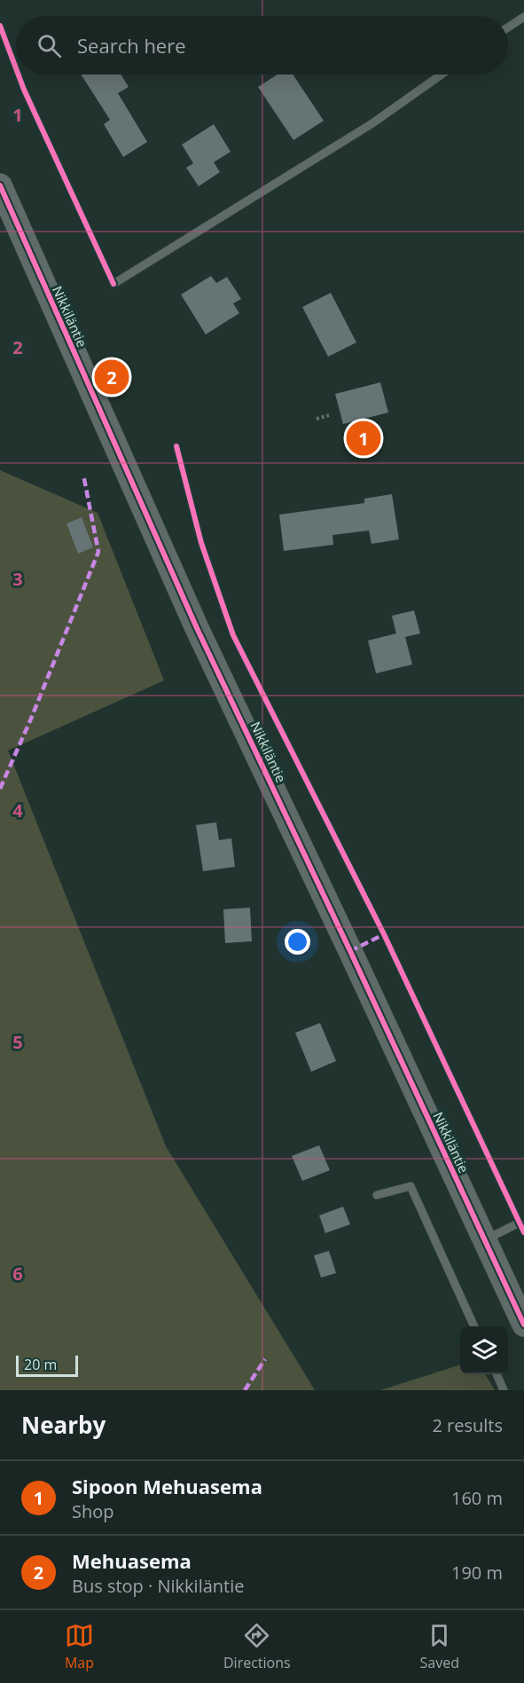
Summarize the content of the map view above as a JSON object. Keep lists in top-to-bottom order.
{
  "streets": {
    "street": ["Nikkiläntie"]
  },
  "scale_bar": "20 m",
  "page": {
    "search": "Search here",
    "pins": ["2", "1"],
    "scale": "20 m",
    "heading": ["Nearby", "2 results"],
    "list": [
      {
        "mark": "1",
        "name": "Sipoon Mehuasema",
        "note": "Shop",
        "value": "160 m"
      },
      {
        "mark": "2",
        "name": "Mehuasema",
        "note": "Bus stop · Nikkiläntie",
        "value": "190 m"
      }
    ],
    "nav": ["Map", "Directions", "Saved"]
  },
  "grid": {
    "rows": [
      "1",
      "2",
      "3",
      "4",
      "5",
      "6"
    ]
  }
}
